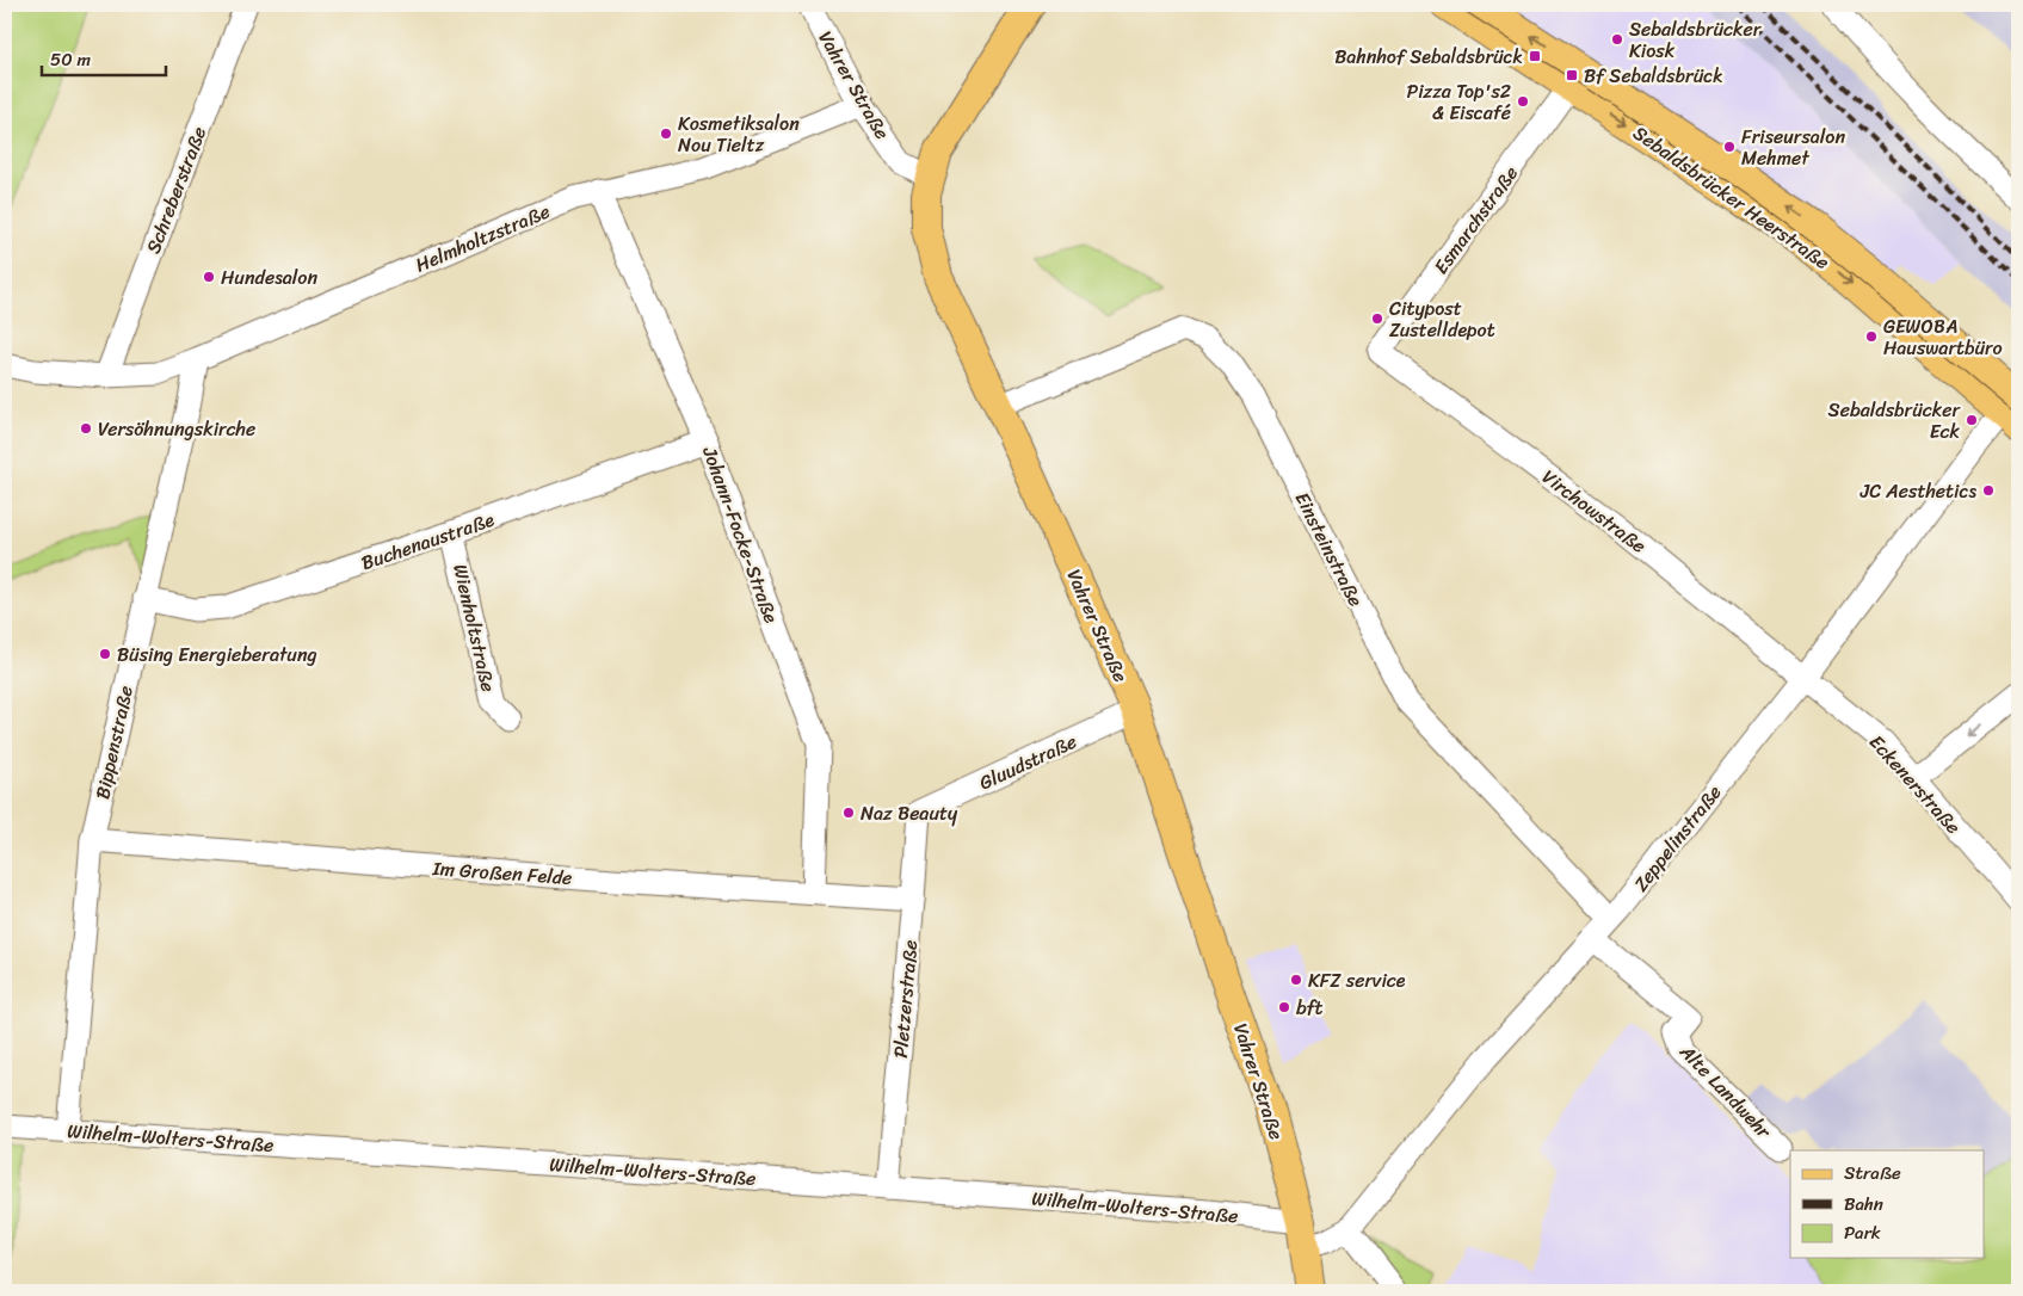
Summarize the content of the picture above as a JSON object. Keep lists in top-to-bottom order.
{
  "streets": {
    "main road": ["Vahrer Straße", "Sebaldsbrücker Heerstraße"],
    "street": [
      "Schreberstraße",
      "Esmarchstraße",
      "Helmholtzstraße",
      "Virchowstraße",
      "Johann-Focke-Straße",
      "Buchenaustraße",
      "Einsteinstraße",
      "Wienholtstraße",
      "Bippenstraße",
      "Gluudstraße",
      "Eckenerstraße",
      "Zeppelinstraße",
      "Im Großen Felde",
      "Pletzerstraße",
      "Alte Landwehr",
      "Wilhelm-Wolters-Straße"
    ]
  },
  "crossings": [
    ["Vahrer Straße", "Helmholtzstraße"],
    ["Vahrer Straße", "Einsteinstraße"],
    ["Vahrer Straße", "Gluudstraße"],
    ["Vahrer Straße", "Zeppelinstraße"],
    ["Vahrer Straße", "Wilhelm-Wolters-Straße"],
    ["Schreberstraße", "Helmholtzstraße"],
    ["Sebaldsbrücker Heerstraße", "Esmarchstraße"],
    ["Sebaldsbrücker Heerstraße", "Zeppelinstraße"],
    ["Esmarchstraße", "Virchowstraße"],
    ["Helmholtzstraße", "Johann-Focke-Straße"],
    ["Helmholtzstraße", "Bippenstraße"],
    ["Virchowstraße", "Eckenerstraße"],
    ["Virchowstraße", "Zeppelinstraße"],
    ["Johann-Focke-Straße", "Buchenaustraße"],
    ["Johann-Focke-Straße", "Im Großen Felde"],
    ["Buchenaustraße", "Wienholtstraße"],
    ["Buchenaustraße", "Bippenstraße"],
    ["Einsteinstraße", "Zeppelinstraße"],
    ["Bippenstraße", "Im Großen Felde"],
    ["Bippenstraße", "Wilhelm-Wolters-Straße"],
    ["Gluudstraße", "Pletzerstraße"],
    ["Eckenerstraße", "Zeppelinstraße"],
    ["Zeppelinstraße", "Alte Landwehr"],
    ["Zeppelinstraße", "Wilhelm-Wolters-Straße"],
    ["Im Großen Felde", "Pletzerstraße"],
    ["Pletzerstraße", "Wilhelm-Wolters-Straße"]
  ],
  "places": {
    "other": [
      "Sebaldsbrücker Kiosk",
      "Pizza Top's2 & Eiscafé",
      "Kosmetiksalon Nou Tieltz",
      "Friseursalon Mehmet",
      "Hundesalon",
      "Citypost Zustelldepot",
      "GEWOBA Hauswartbüro",
      "Sebaldsbrücker Eck",
      "Versöhnungskirche",
      "JC Aesthetics",
      "Büsing Energieberatung",
      "Naz Beauty",
      "KFZ service",
      "bft"
    ],
    "transit": ["Bahnhof Sebaldsbrück", "Bf Sebaldsbrück"]
  },
  "legend": ["Straße", "Bahn", "Park"],
  "scale_bar": "50 m"
}
